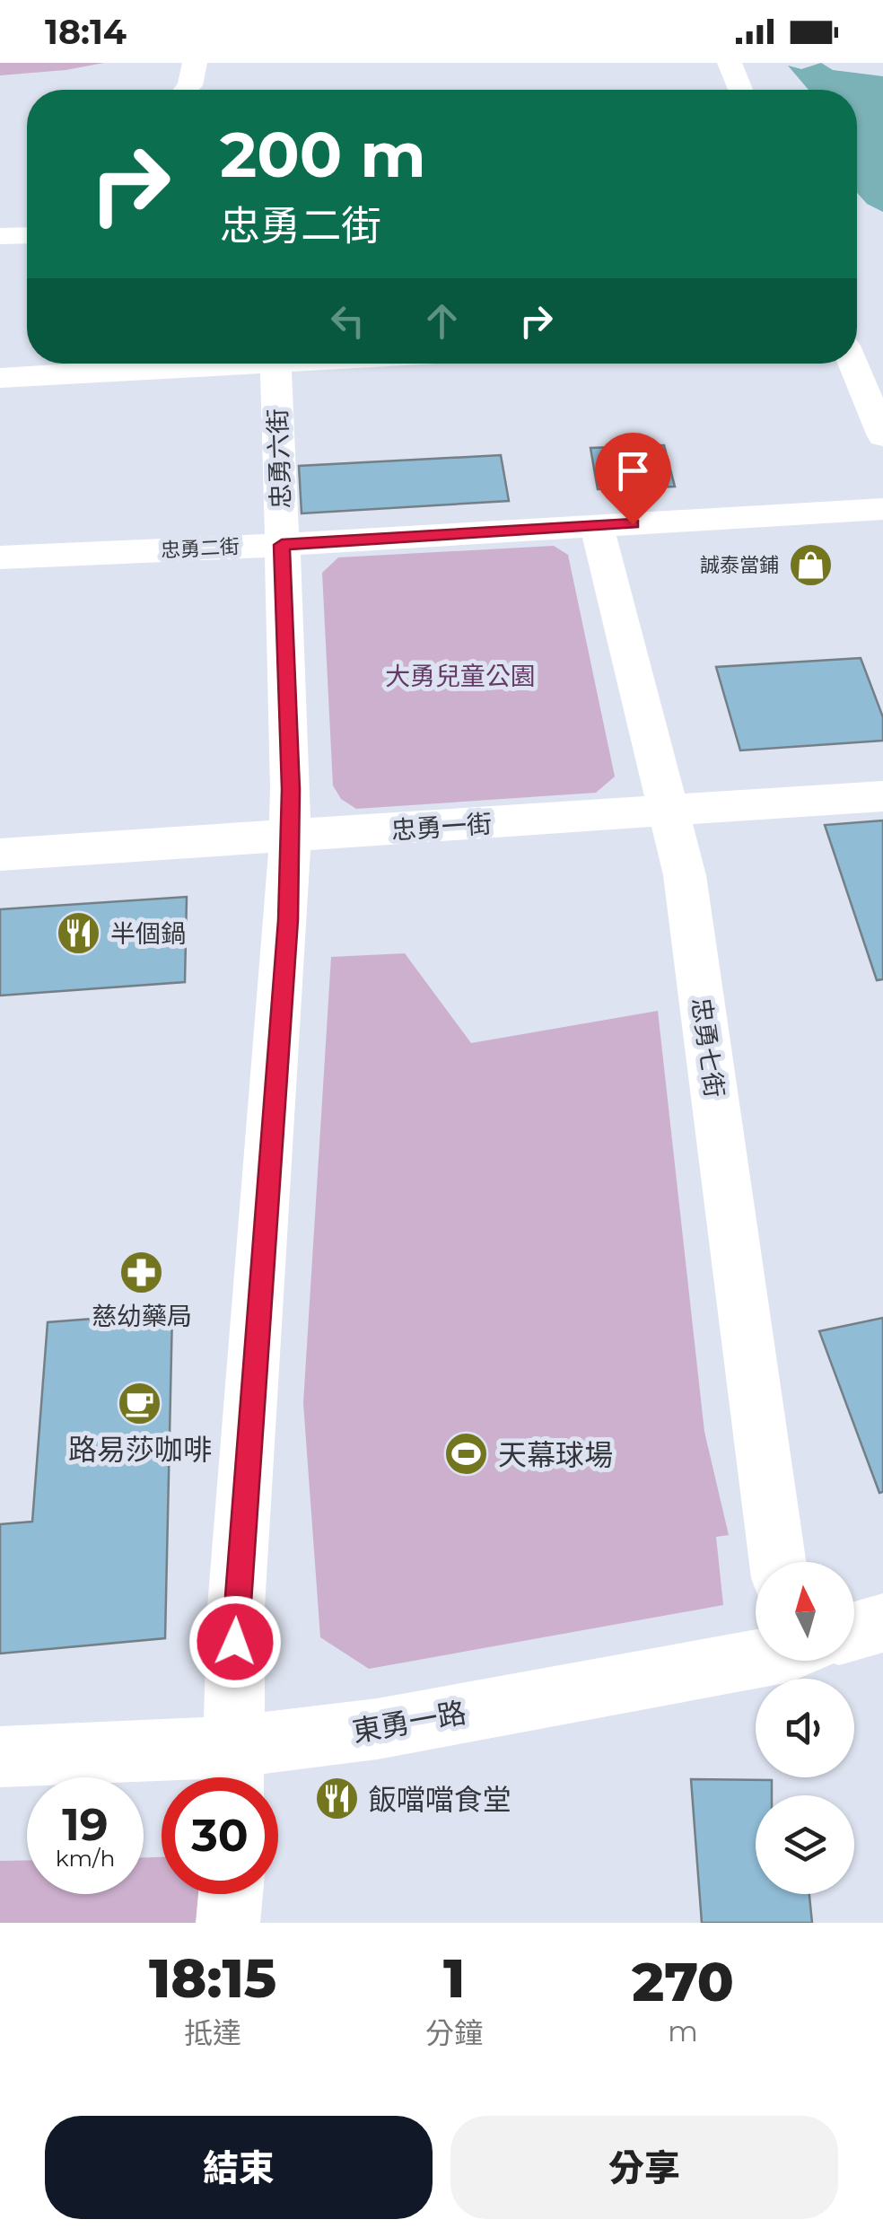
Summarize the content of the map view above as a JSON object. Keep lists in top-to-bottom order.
{
  "streets": {
    "street": [
      "忠勇六街",
      "忠勇二街",
      "忠勇一街",
      "忠勇七街",
      "東勇一路"
    ]
  },
  "crossings": [
    ["忠勇六街", "忠勇二街"],
    ["忠勇六街", "忠勇一街"],
    ["忠勇六街", "東勇一路"],
    ["忠勇二街", "忠勇七街"],
    ["忠勇一街", "忠勇七街"]
  ],
  "parks": ["大勇兒童公園"],
  "places": {
    "shop": ["誠泰當鋪"],
    "restaurant": ["半個鍋", "飯噹噹食堂"],
    "pharmacy": ["慈幼藥局"],
    "cafe": ["路易莎咖啡"],
    "sports": ["天幕球場"]
  },
  "north": "top",
  "page": {
    "status": "18:14",
    "turn": ["200 m", "忠勇二街"],
    "speed": "19 km/h",
    "limit": "30",
    "eta": [
      "18:15",
      "抵達",
      "1",
      "分鐘",
      "270",
      "m"
    ],
    "buttons": ["結束", "分享"]
  }
}
